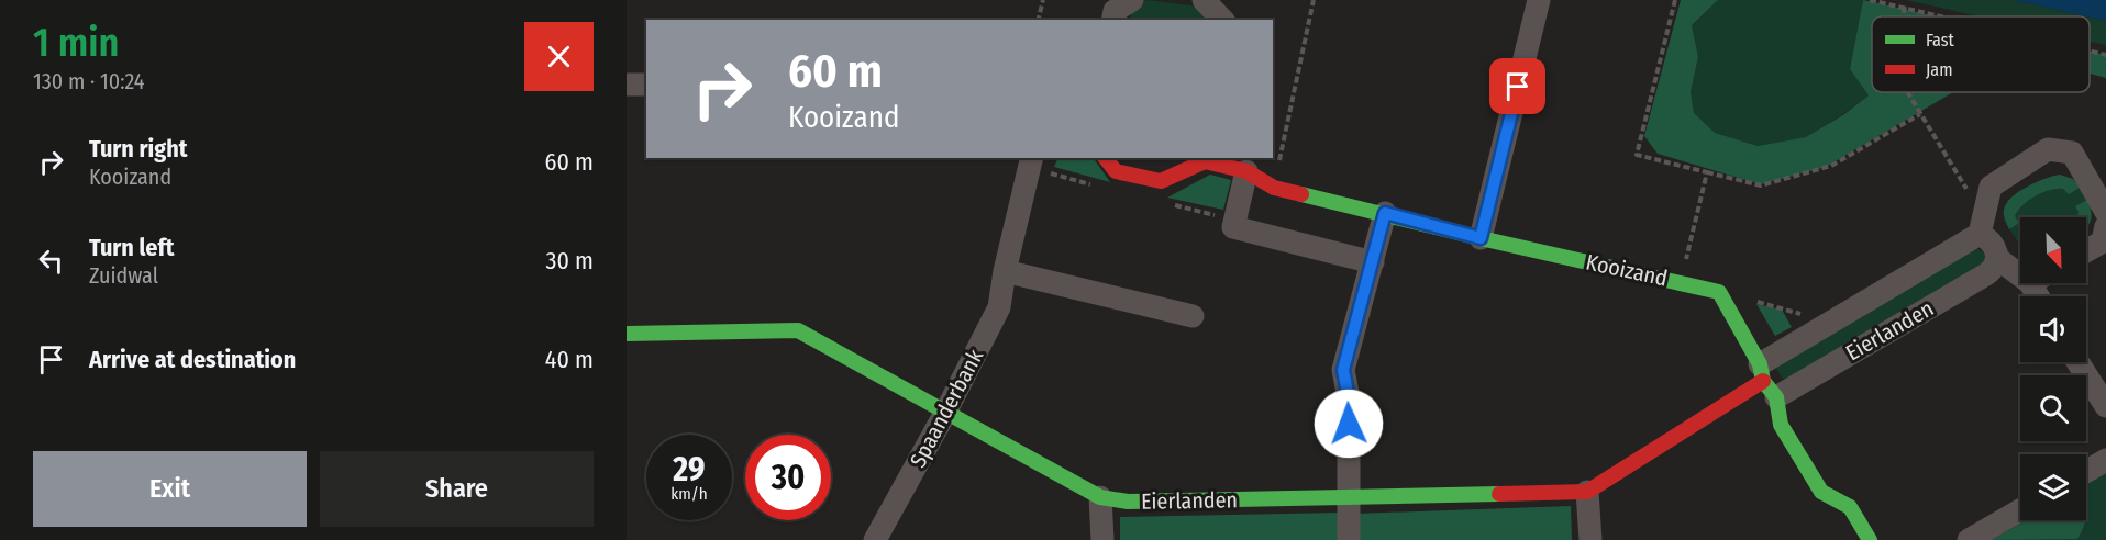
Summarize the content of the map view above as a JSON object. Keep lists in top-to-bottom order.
{
  "streets": {
    "street": ["Kooizand", "Eierlanden", "Spaanderbank"]
  },
  "crossings": [
    ["Kooizand", "Eierlanden"],
    ["Eierlanden", "Spaanderbank"]
  ],
  "legend": ["Fast", "Jam"],
  "north": "bottom right",
  "page": {
    "heading": ["1 min", "130 m · 10:24"],
    "turn": ["60 m", "Kooizand"],
    "list": [
      {
        "name": "Turn right",
        "note": "Kooizand",
        "value": "60 m"
      },
      {
        "name": "Turn left",
        "note": "Zuidwal",
        "value": "30 m"
      },
      {
        "name": "Arrive at destination",
        "value": "40 m"
      }
    ],
    "speed": "29 km/h",
    "limit": "30",
    "buttons": ["Exit", "Share"]
  }
}
